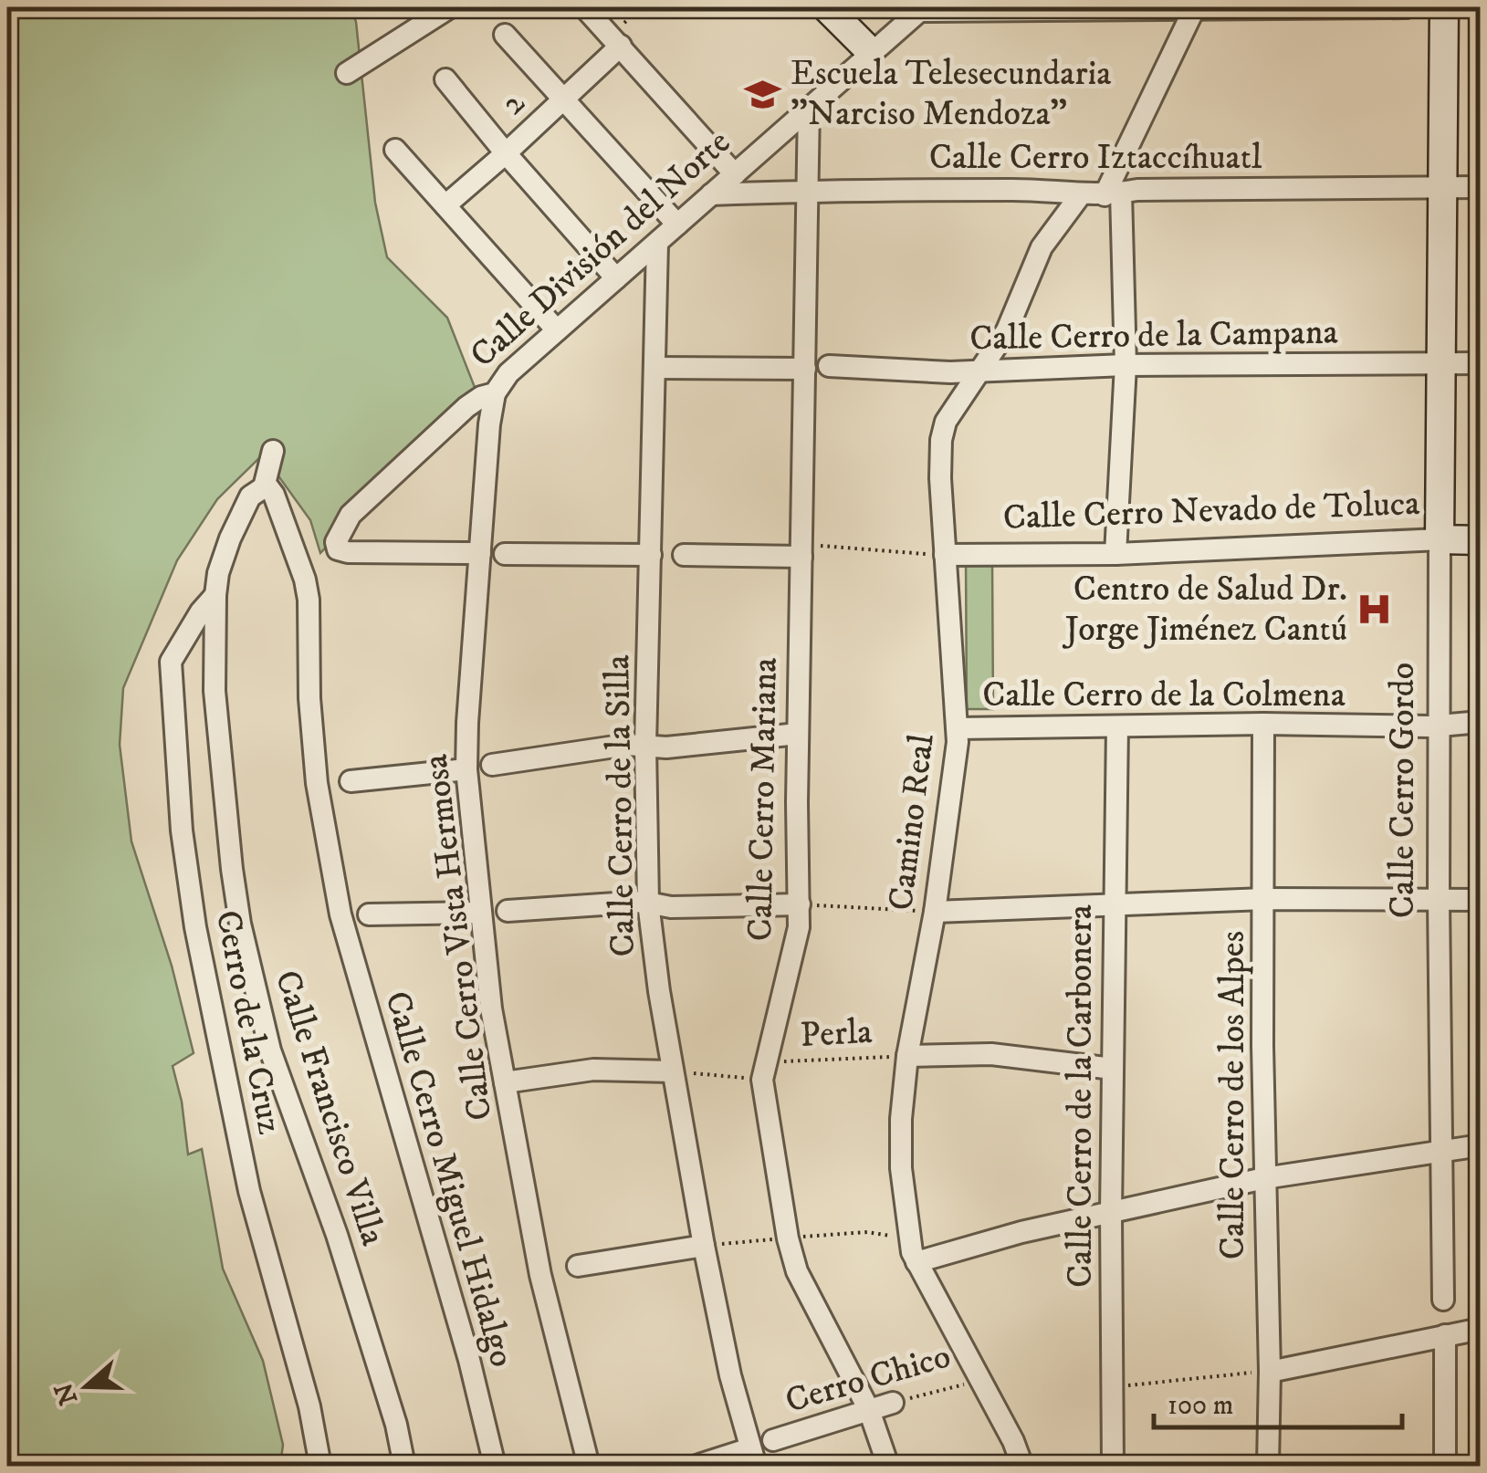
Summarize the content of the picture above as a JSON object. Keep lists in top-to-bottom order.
{
  "streets": {
    "street": [
      "2",
      "Calle Cerro Iztaccíhuatl",
      "Calle División del Norte",
      "Calle Cerro de la Campana",
      "Calle Cerro Nevado de Toluca",
      "Calle Cerro de la Colmena",
      "Calle Cerro Gordo",
      "Calle Cerro Mariana",
      "Calle Cerro de la Silla",
      "Camino Real",
      "Calle Cerro Vista Hermosa",
      "Cerro de la Cruz",
      "Calle Cerro de los Alpes",
      "Calle Cerro de la Carbonera",
      "Calle Francisco Villa",
      "Calle Cerro Miguel Hidalgo",
      "Cerro Chico"
    ],
    "path": ["Perla"]
  },
  "crossings": [
    ["Calle Cerro Iztaccíhuatl", "Calle División del Norte"],
    ["Calle Cerro Iztaccíhuatl", "Calle Cerro Gordo"],
    ["Calle Cerro Iztaccíhuatl", "Calle Cerro Mariana"],
    ["Calle Cerro Iztaccíhuatl", "Camino Real"],
    ["Calle División del Norte", "Calle Cerro Mariana"],
    ["Calle División del Norte", "Calle Cerro de la Silla"],
    ["Calle División del Norte", "Calle Cerro Vista Hermosa"],
    ["Calle Cerro de la Campana", "Calle Cerro Gordo"],
    ["Calle Cerro de la Campana", "Camino Real"],
    ["Calle Cerro Nevado de Toluca", "Calle Cerro Gordo"],
    ["Calle Cerro Nevado de Toluca", "Camino Real"],
    ["Calle Cerro de la Colmena", "Calle Cerro Gordo"],
    ["Calle Cerro de la Colmena", "Camino Real"],
    ["Calle Cerro de la Colmena", "Calle Cerro de los Alpes"],
    ["Calle Cerro de la Colmena", "Calle Cerro de la Carbonera"],
    ["Calle Cerro Mariana", "Perla"],
    ["Calle Cerro Mariana", "Cerro Chico"],
    ["Calle Cerro de la Silla", "Perla"],
    ["Camino Real", "Perla"],
    ["Camino Real", "Cerro Chico"],
    ["Cerro de la Cruz", "Calle Francisco Villa"],
    ["Calle Francisco Villa", "Calle Cerro Miguel Hidalgo"]
  ],
  "places": {
    "school or university": ["Escuela Telesecundaria \"Narciso Mendoza\""],
    "hospital": ["Centro de Salud Dr. Jorge Jiménez Cantú"]
  },
  "scale_bar": "100 m",
  "north": "left"
}
